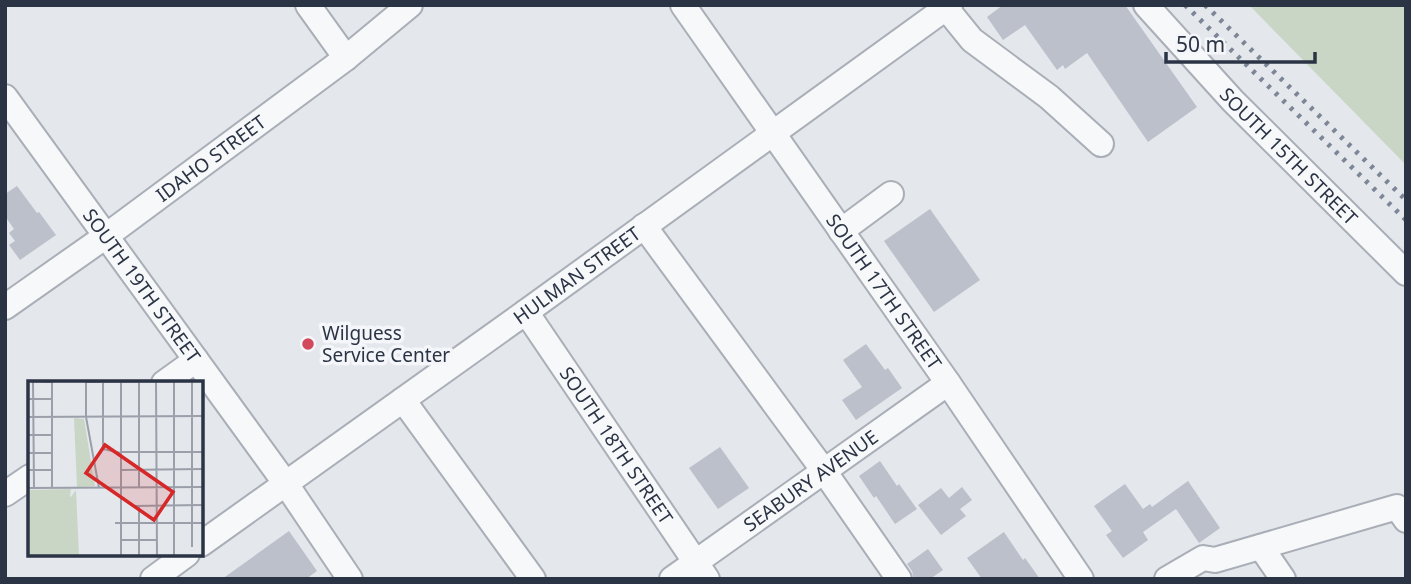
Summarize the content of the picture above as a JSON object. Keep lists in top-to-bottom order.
{
  "streets": {
    "street": [
      "SOUTH 15TH STREET",
      "IDAHO STREET",
      "HULMAN STREET",
      "SOUTH 19TH STREET",
      "SOUTH 17TH STREET",
      "SOUTH 18TH STREET",
      "SEABURY AVENUE"
    ]
  },
  "crossings": [
    ["IDAHO STREET", "SOUTH 19TH STREET"],
    ["HULMAN STREET", "SOUTH 19TH STREET"],
    ["HULMAN STREET", "SOUTH 17TH STREET"],
    ["HULMAN STREET", "SOUTH 18TH STREET"],
    ["SOUTH 17TH STREET", "SEABURY AVENUE"],
    ["SOUTH 18TH STREET", "SEABURY AVENUE"]
  ],
  "places": ["Wilguess Service Center"],
  "scale_bar": "50 m"
}
